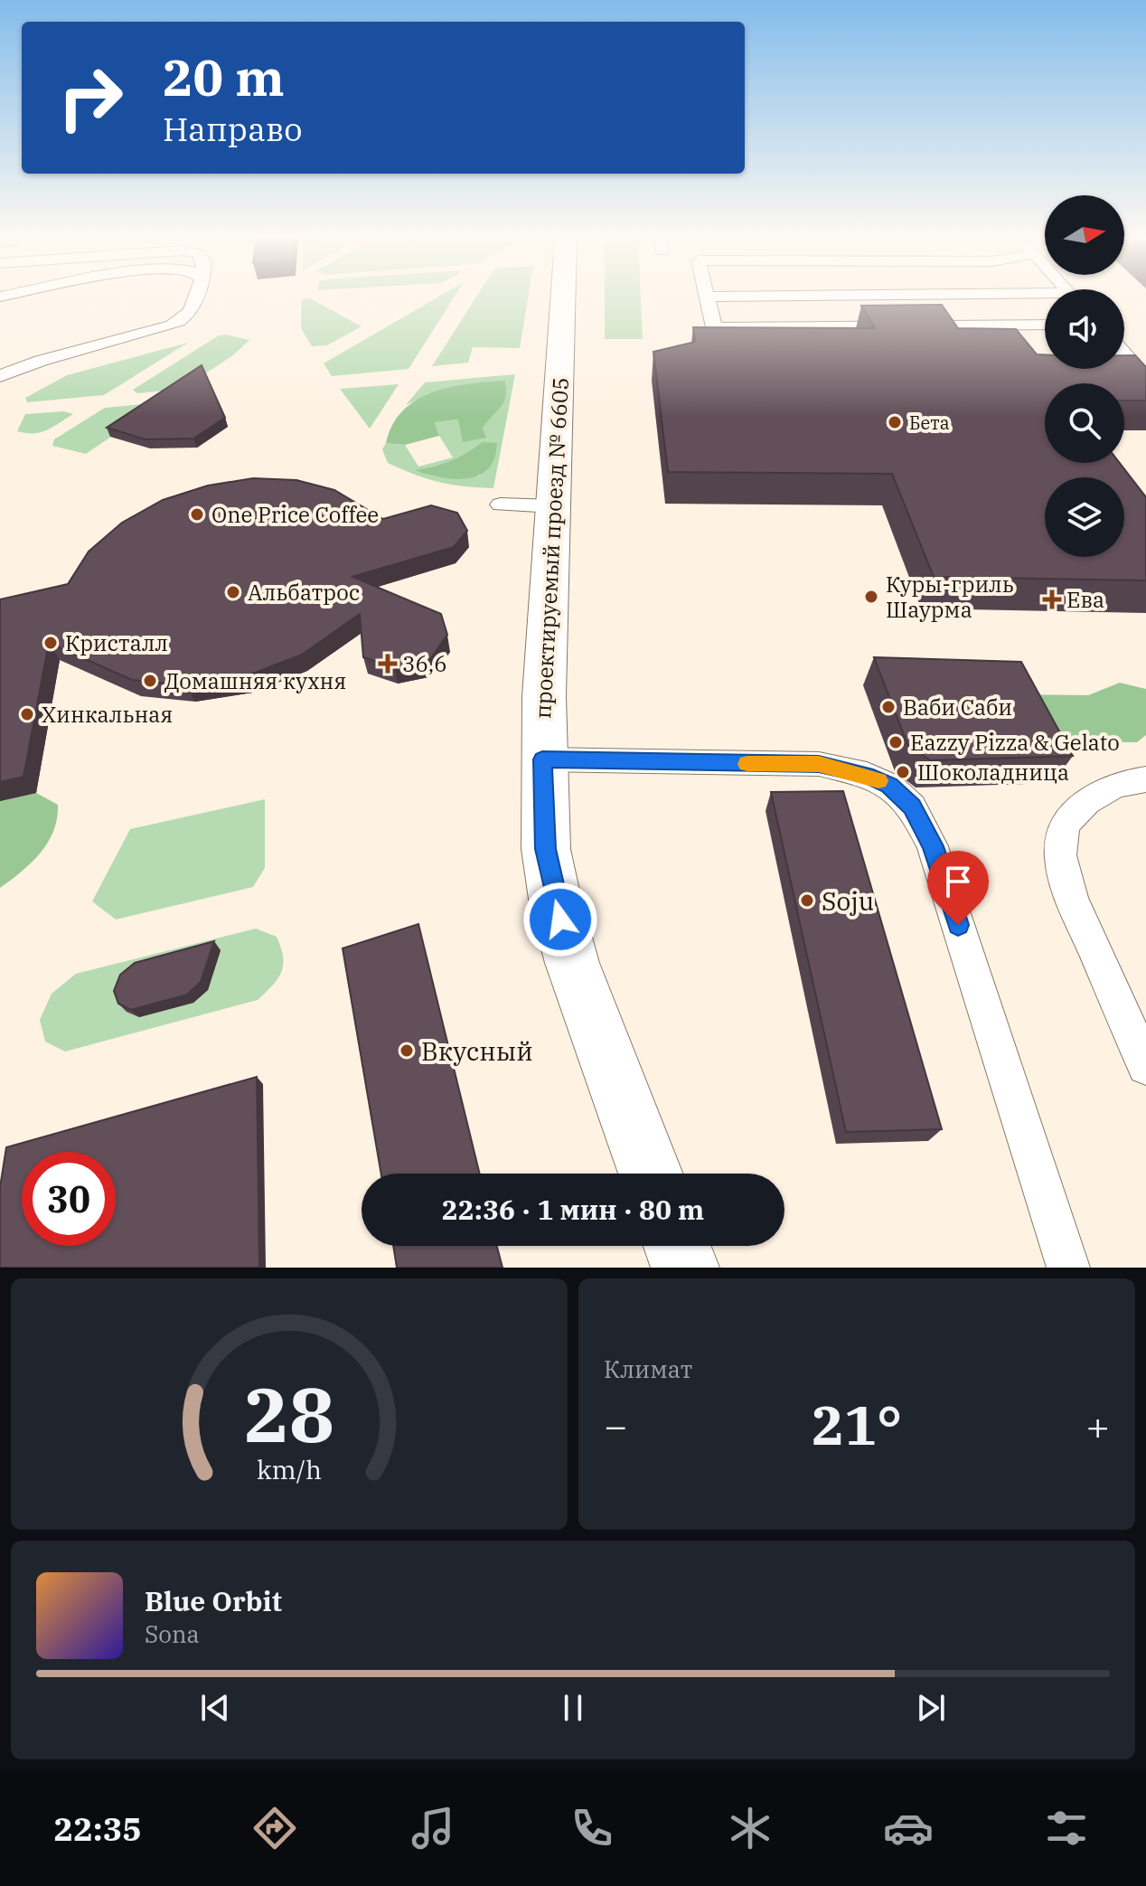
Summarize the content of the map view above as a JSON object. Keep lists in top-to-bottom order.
{
  "streets": {
    "street": ["проектируемый проезд № 6605"]
  },
  "places": {
    "other": [
      "Бета",
      "One Price Coffee",
      "Альбатрос",
      "Куры-гриль Шаурма",
      "Кристалл",
      "Домашняя кухня",
      "Ваби Саби",
      "Хинкальная",
      "Eazzy Pizza & Gelato",
      "Шоколадница",
      "Soju",
      "Вкусный"
    ],
    "health": ["Ева", "36,6"]
  },
  "north": "right",
  "page": {
    "turn": ["20 m", "Направо"],
    "limit": "30",
    "trip": "22:36 · 1 мин · 80 m",
    "tile": "Климат",
    "heat": ["−", "21°", "+"],
    "song": ["Blue Orbit", "Sona"],
    "tabs": "22:35",
    "gauge": ["28", "km/h"]
  }
}
